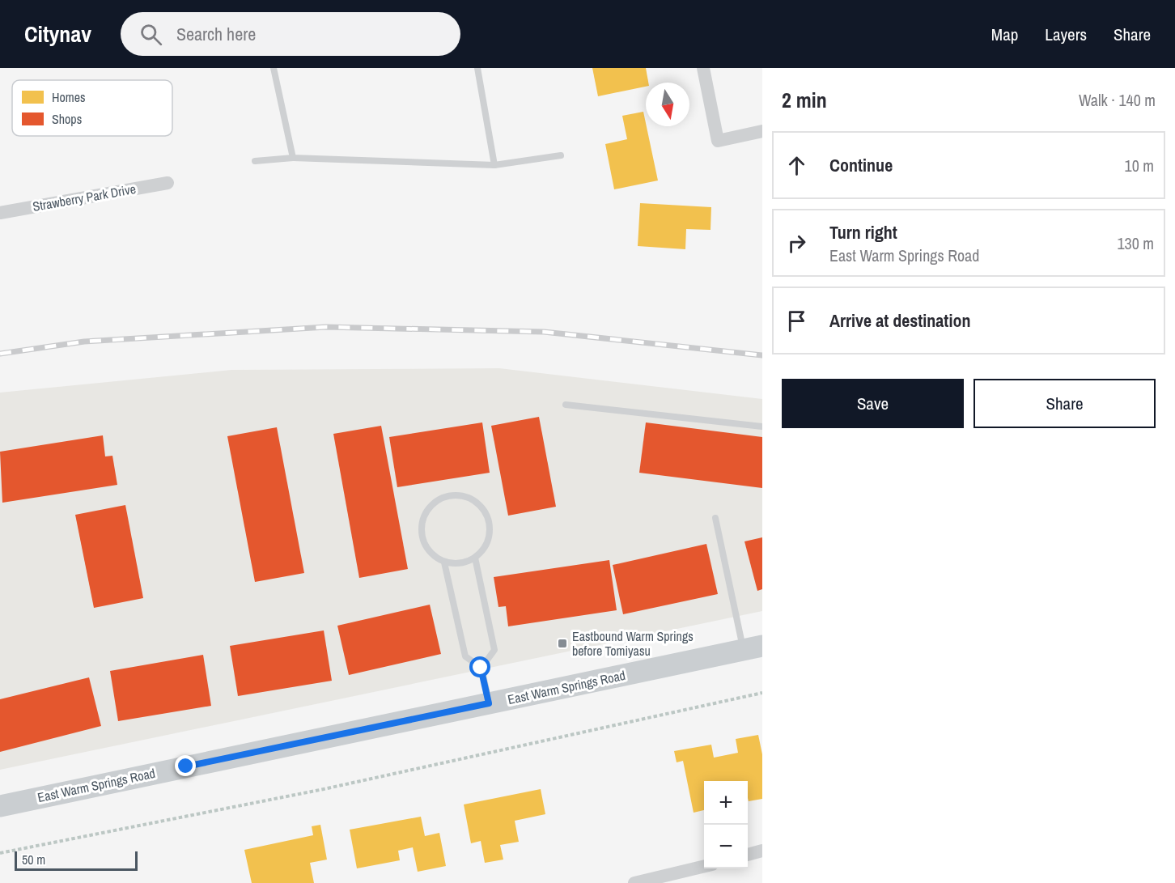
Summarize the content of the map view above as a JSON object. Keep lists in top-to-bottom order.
{
  "streets": {
    "main road": ["East Warm Springs Road"],
    "street": ["Strawberry Park Drive"]
  },
  "places": {
    "transit": ["Eastbound Warm Springs before Tomiyasu"]
  },
  "legend": ["Homes", "Shops"],
  "scale_bar": "50 m",
  "north": "bottom",
  "page": {
    "header": "Citynav",
    "search": "Search here",
    "nav": ["Map", "Layers", "Share"],
    "heading": ["2 min", "Walk · 140 m"],
    "list": [
      ["Continue", "10 m"],
      ["Turn right", "East Warm Springs Road", "130 m"],
      "Arrive at destination"
    ],
    "buttons": ["Save", "Share"],
    "map_buttons": ["+", "−"],
    "scale": "50 m"
  }
}
